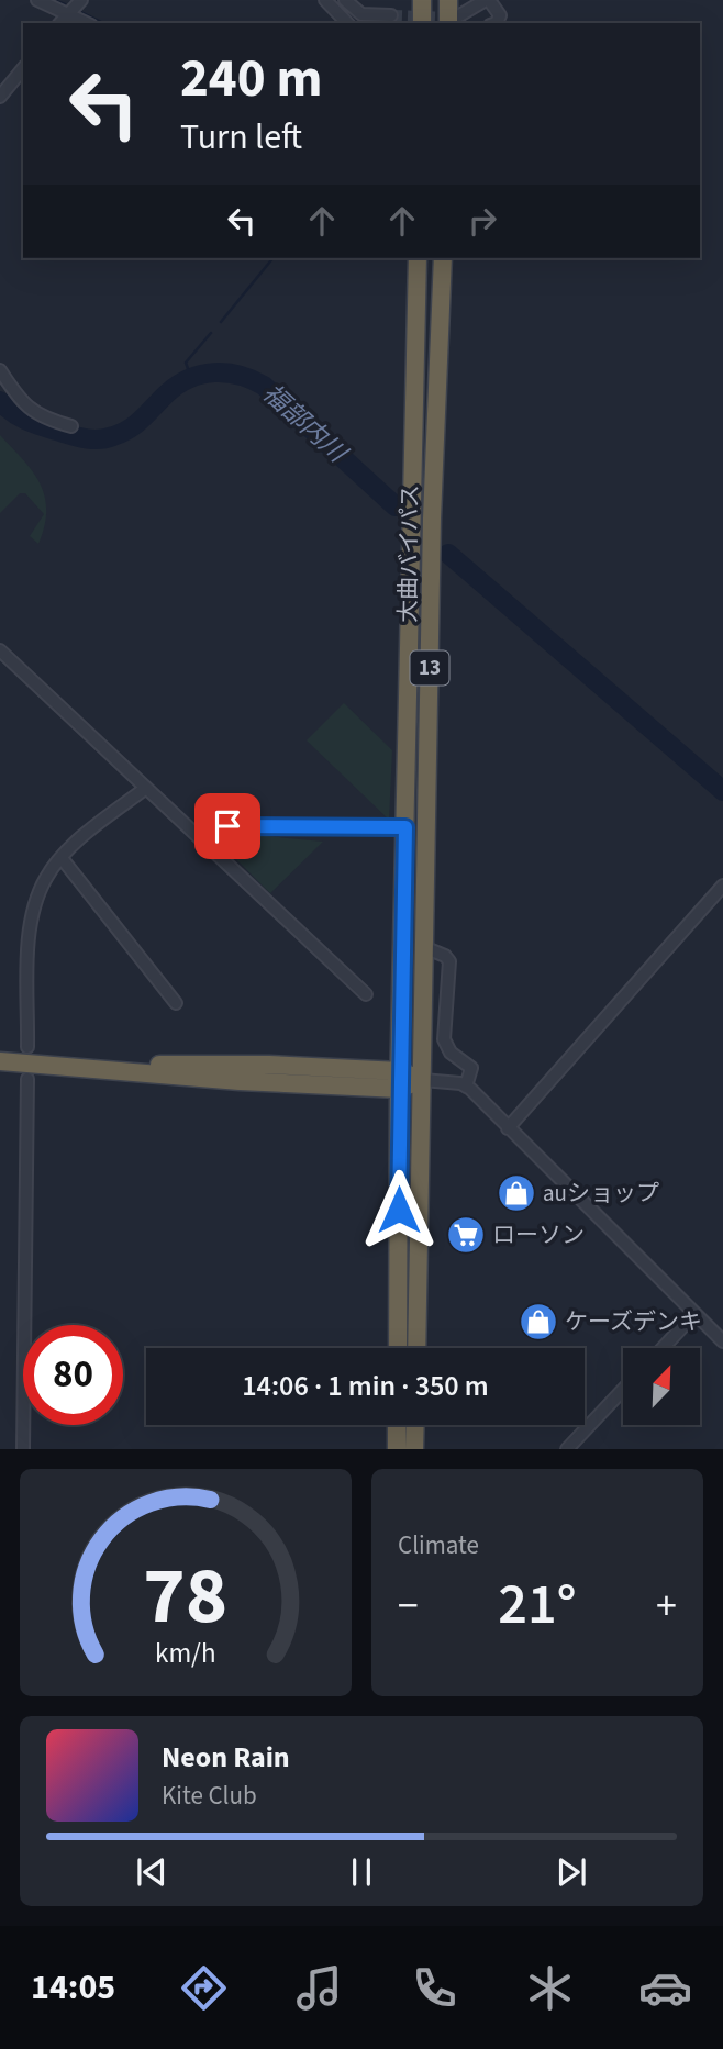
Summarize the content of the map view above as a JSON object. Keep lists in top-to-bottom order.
{
  "streets": {
    "highway": ["大曲バイパス", "13"]
  },
  "water": ["福部内川"],
  "places": {
    "shop": ["auショップ", "ケーズデンキ"],
    "supermarket": ["ローソン"]
  },
  "north": "top right",
  "page": {
    "turn": ["240 m", "Turn left"],
    "limit": "80",
    "trip": "14:06 · 1 min · 350 m",
    "tile": "Climate",
    "heat": ["−", "21°", "+"],
    "song": ["Neon Rain", "Kite Club"],
    "tabs": "14:05",
    "gauge": ["78", "km/h"]
  }
}
